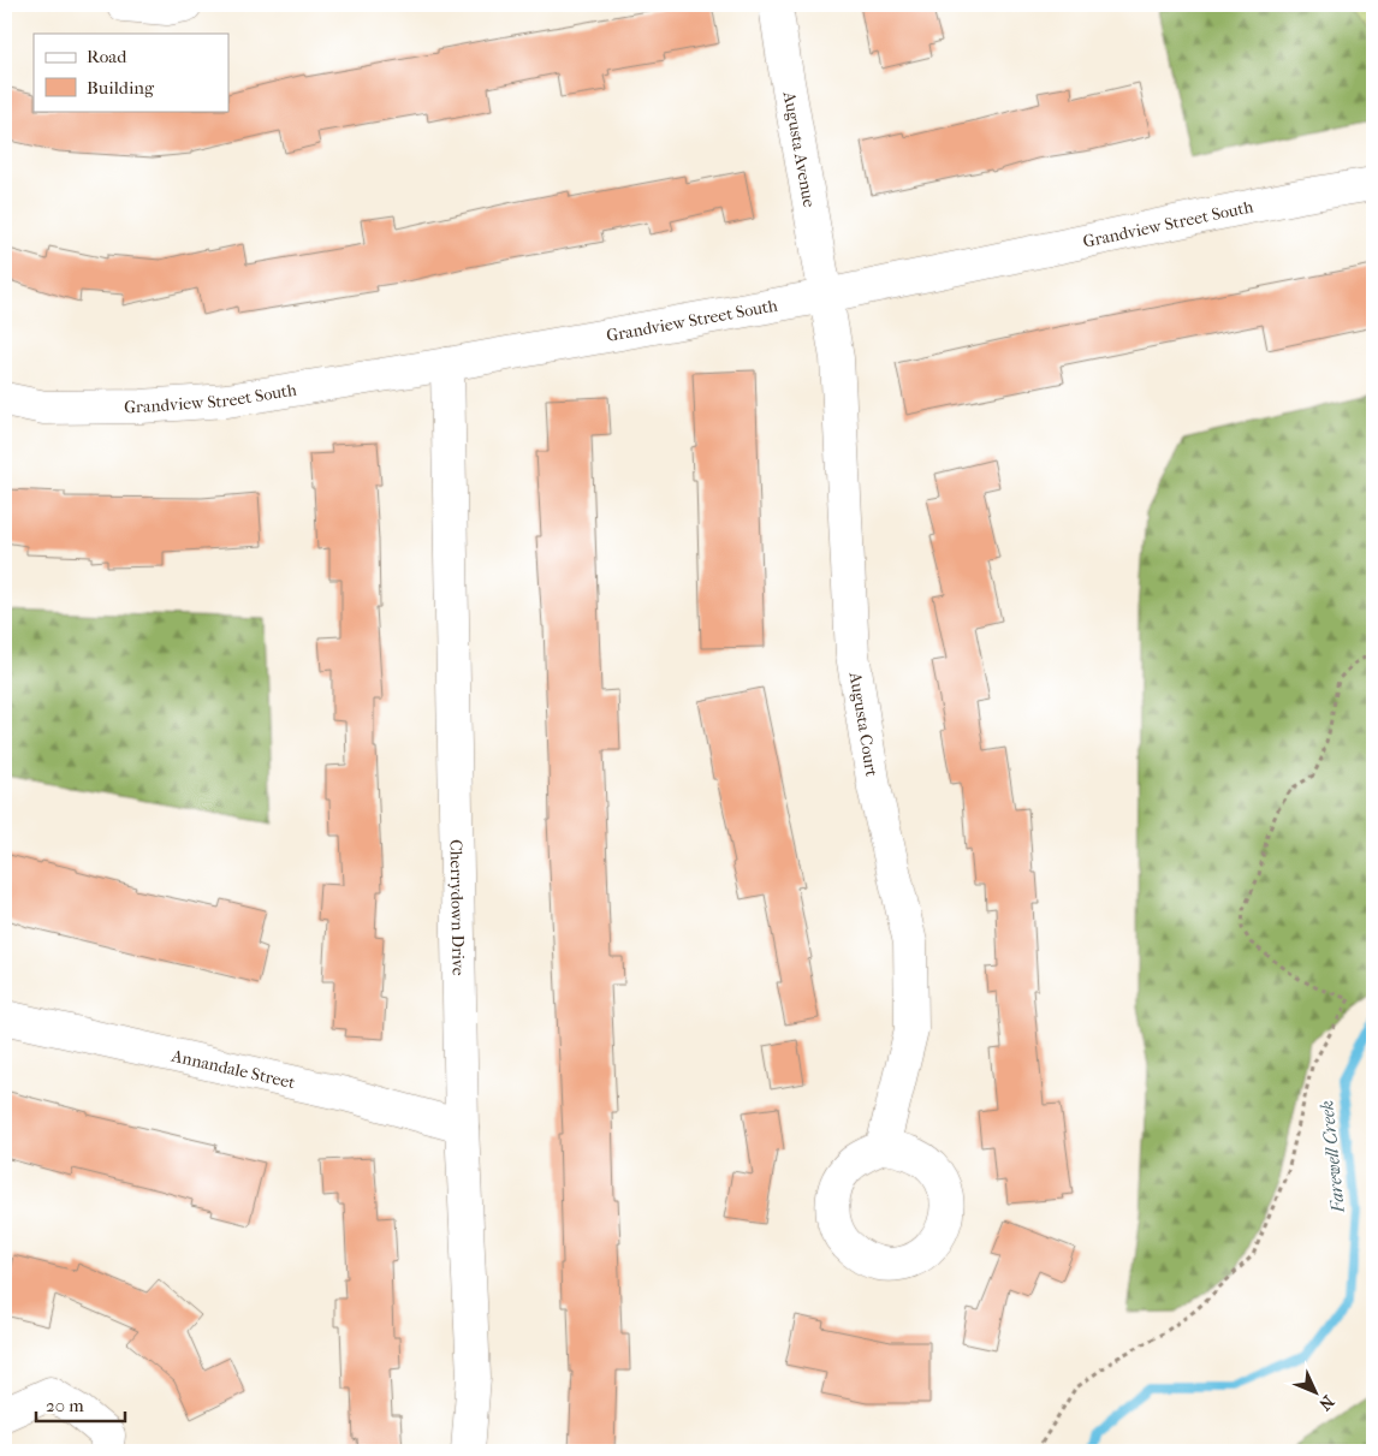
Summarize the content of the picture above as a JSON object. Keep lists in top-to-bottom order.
{
  "streets": {
    "street": [
      "Augusta Avenue",
      "Grandview Street South",
      "Augusta Court",
      "Cherrydown Drive",
      "Annandale Street"
    ]
  },
  "crossings": [
    ["Augusta Avenue", "Grandview Street South"],
    ["Augusta Avenue", "Augusta Court"],
    ["Grandview Street South", "Augusta Court"],
    ["Grandview Street South", "Cherrydown Drive"],
    ["Cherrydown Drive", "Annandale Street"]
  ],
  "water": ["Farewell Creek"],
  "legend": ["Road", "Building"],
  "scale_bar": "20 m",
  "north": "bottom right"
}
